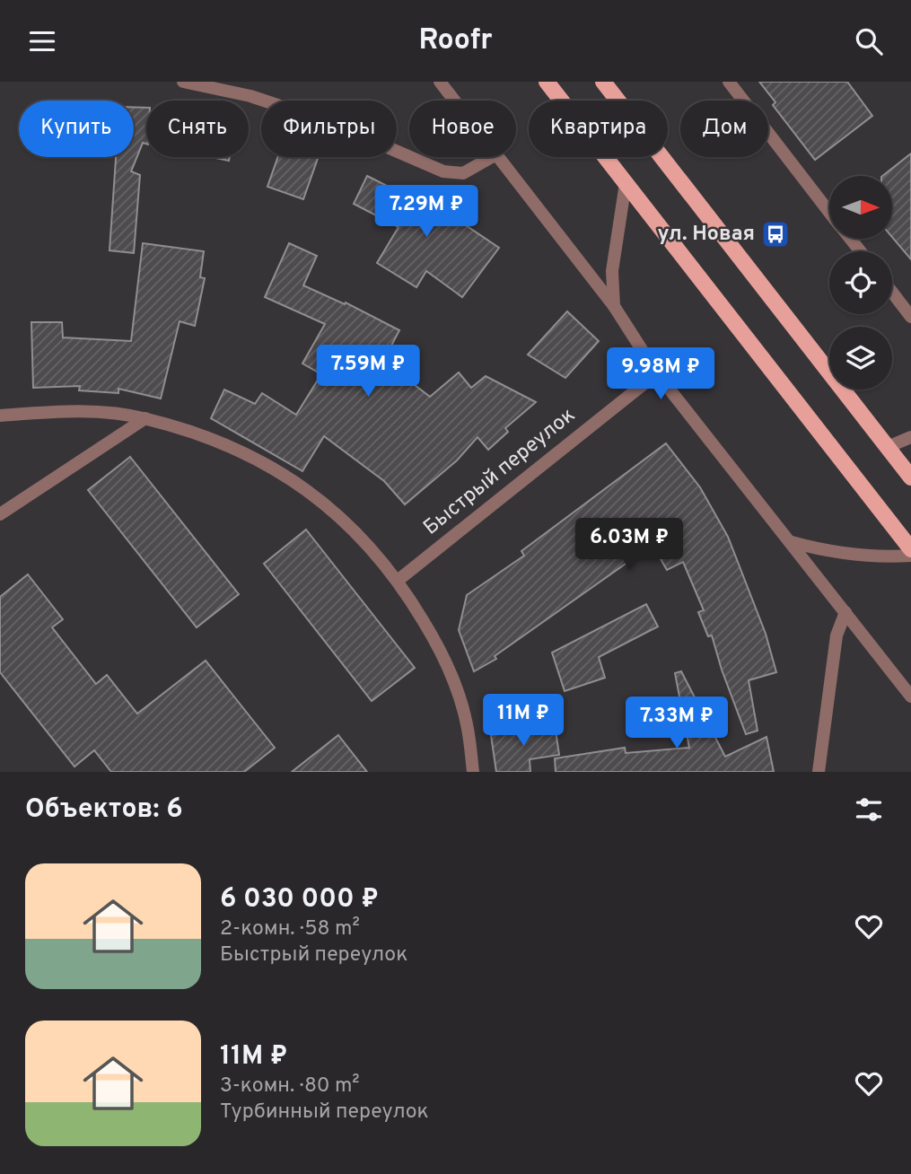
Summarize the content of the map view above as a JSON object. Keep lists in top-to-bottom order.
{
  "streets": {
    "street": ["Быстрый переулок"]
  },
  "places": {
    "bus stop": ["ул. Новая"]
  },
  "north": "right",
  "page": {
    "header": "Roofr",
    "chip": [
      "Купить",
      "Снять",
      "Фильтры",
      "Новое",
      "Квартира",
      "Дом"
    ],
    "price": [
      "7.29M ₽",
      "7.59M ₽",
      "9.98M ₽",
      "6.03M ₽",
      "11M ₽",
      "7.33M ₽"
    ],
    "heading": "Объектов: 6",
    "list": [
      {
        "name": "6 030 000 ₽",
        "note": "2-комн. · 58 m² · Быстрый переулок"
      },
      {
        "name": "11M ₽",
        "note": "3-комн. · 80 m² · Турбинный переулок"
      }
    ]
  }
}
